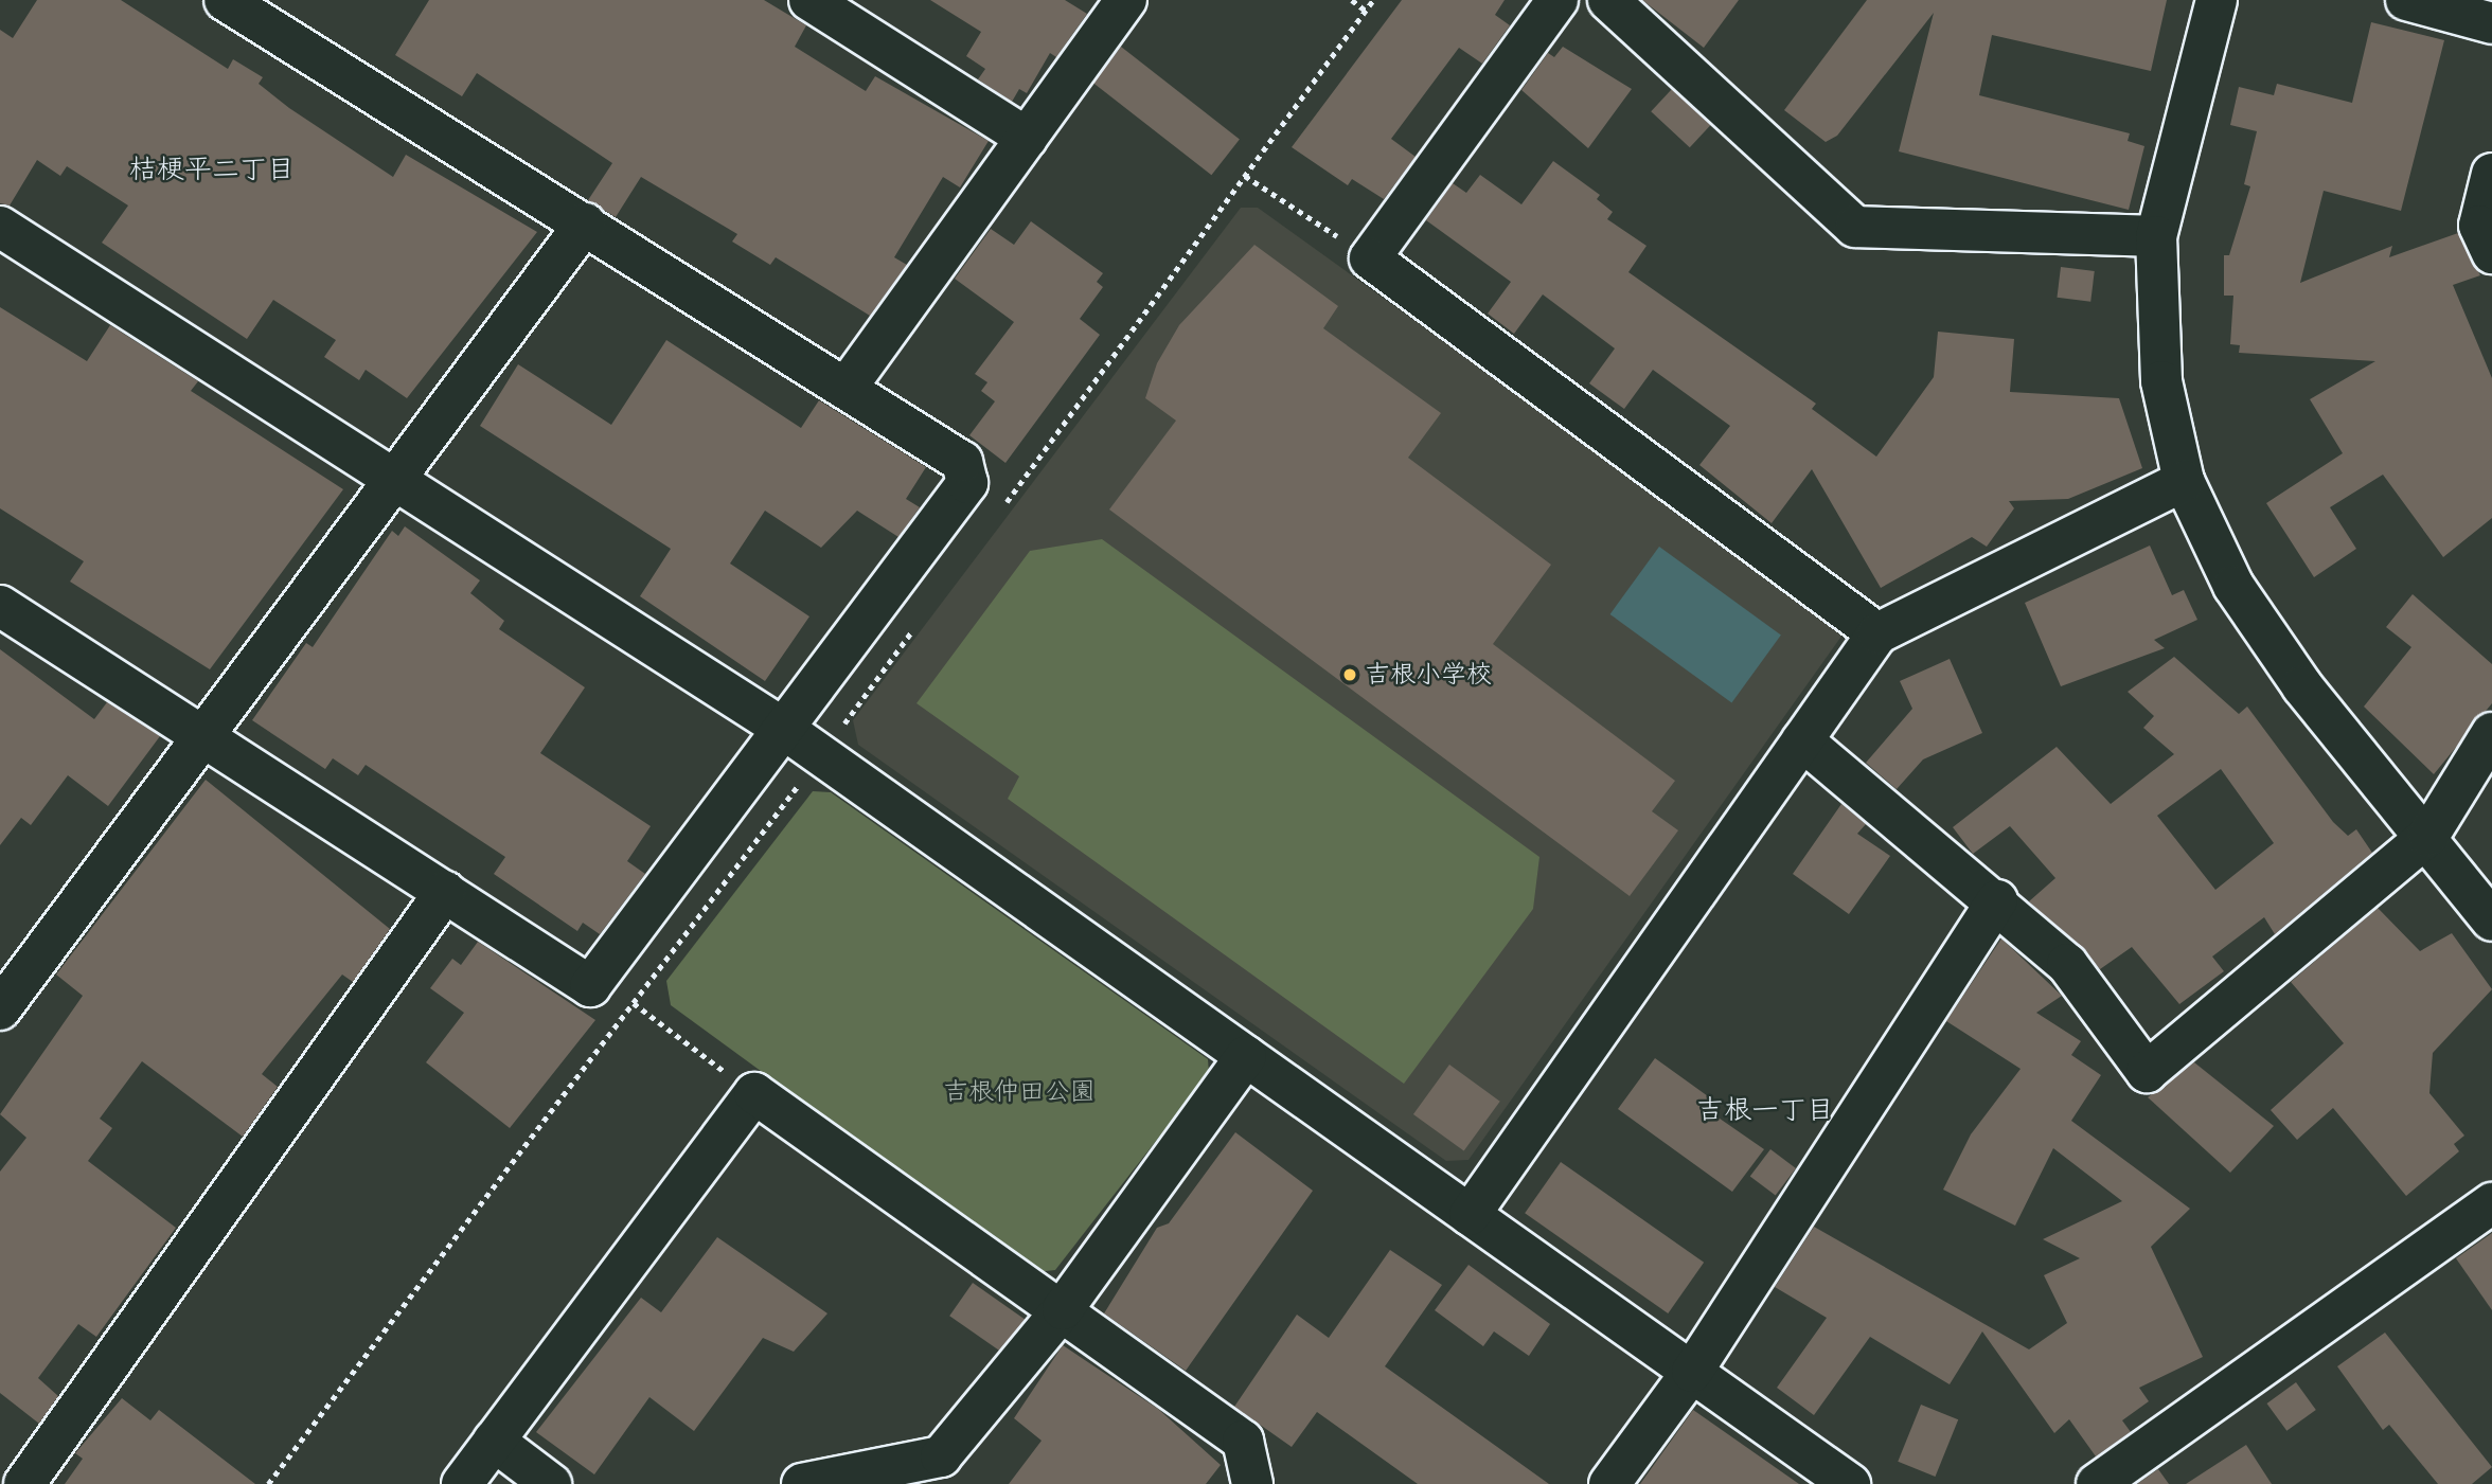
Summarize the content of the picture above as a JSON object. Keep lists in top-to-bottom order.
{
  "districts": ["桔梗平二丁目", "吉根一丁目"],
  "parks": ["吉根仲田公園"],
  "places": ["吉根小学校"]
}
